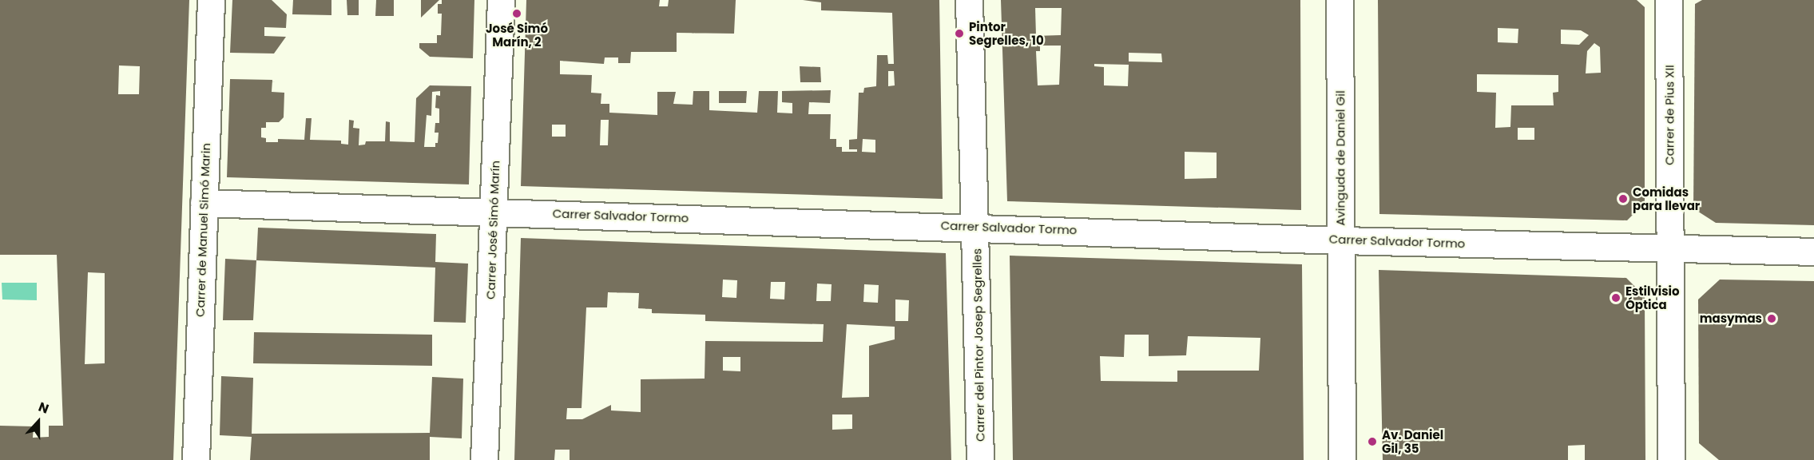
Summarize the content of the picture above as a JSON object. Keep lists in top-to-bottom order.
{
  "streets": {
    "street": [
      "Carrer de Pius XII",
      "Avinguda de Daniel Gil",
      "Carrer Salvador Tormo",
      "Carrer de Manuel Simó Marin",
      "Carrer José Simó Marín",
      "Carrer del Pintor Josep Segrelles"
    ]
  },
  "crossings": [
    ["Carrer de Pius XII", "Carrer Salvador Tormo"],
    ["Avinguda de Daniel Gil", "Carrer Salvador Tormo"],
    ["Carrer Salvador Tormo", "Carrer de Manuel Simó Marin"],
    ["Carrer Salvador Tormo", "Carrer José Simó Marín"],
    ["Carrer Salvador Tormo", "Carrer del Pintor Josep Segrelles"]
  ],
  "places": [
    "José Simó Marín, 2",
    "Pintor Segrelles, 10",
    "Comidas para llevar",
    "Estilvisio Óptica",
    "masymas",
    "Av. Daniel Gil, 35"
  ],
  "north": "top"
}
